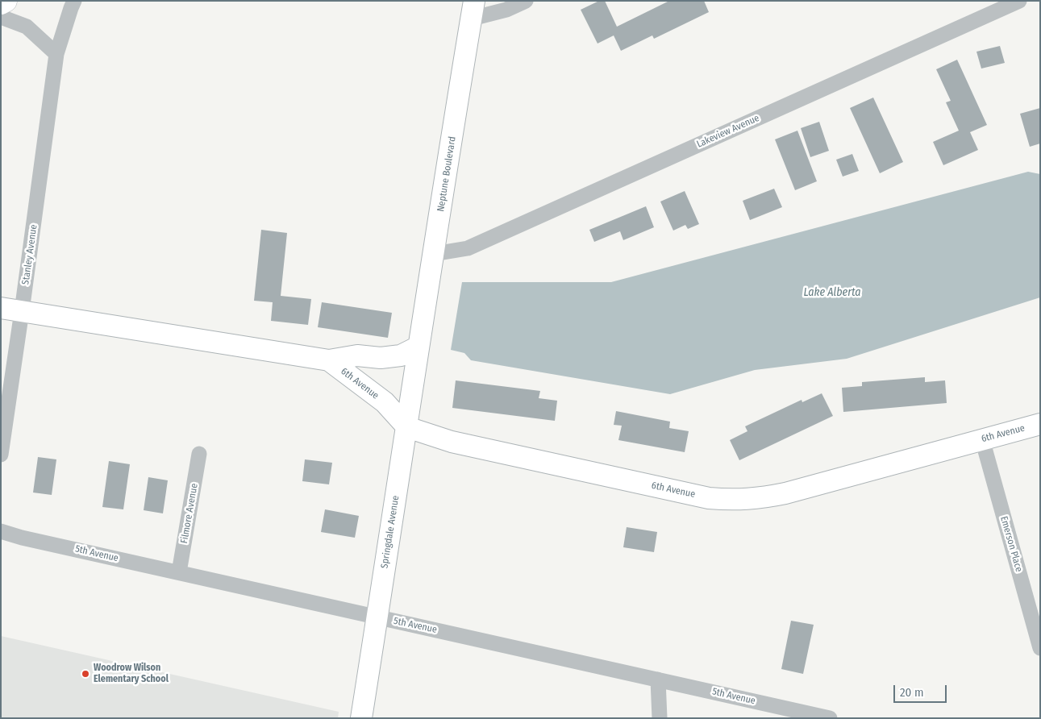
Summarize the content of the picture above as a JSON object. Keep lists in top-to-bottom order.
{
  "streets": {
    "street": [
      "Lakeview Avenue",
      "Neptune Boulevard",
      "Stanley Avenue",
      "6th Avenue",
      "Filmore Avenue",
      "Springdale Avenue",
      "Emerson Place",
      "5th Avenue"
    ]
  },
  "crossings": [
    ["Lakeview Avenue", "Neptune Boulevard"],
    ["Neptune Boulevard", "6th Avenue"],
    ["Neptune Boulevard", "Springdale Avenue"],
    ["Stanley Avenue", "6th Avenue"],
    ["6th Avenue", "Springdale Avenue"],
    ["6th Avenue", "Emerson Place"],
    ["Filmore Avenue", "5th Avenue"],
    ["Springdale Avenue", "5th Avenue"]
  ],
  "water": ["Lake Alberta"],
  "places": ["Woodrow Wilson Elementary School"],
  "scale_bar": "20 m"
}
